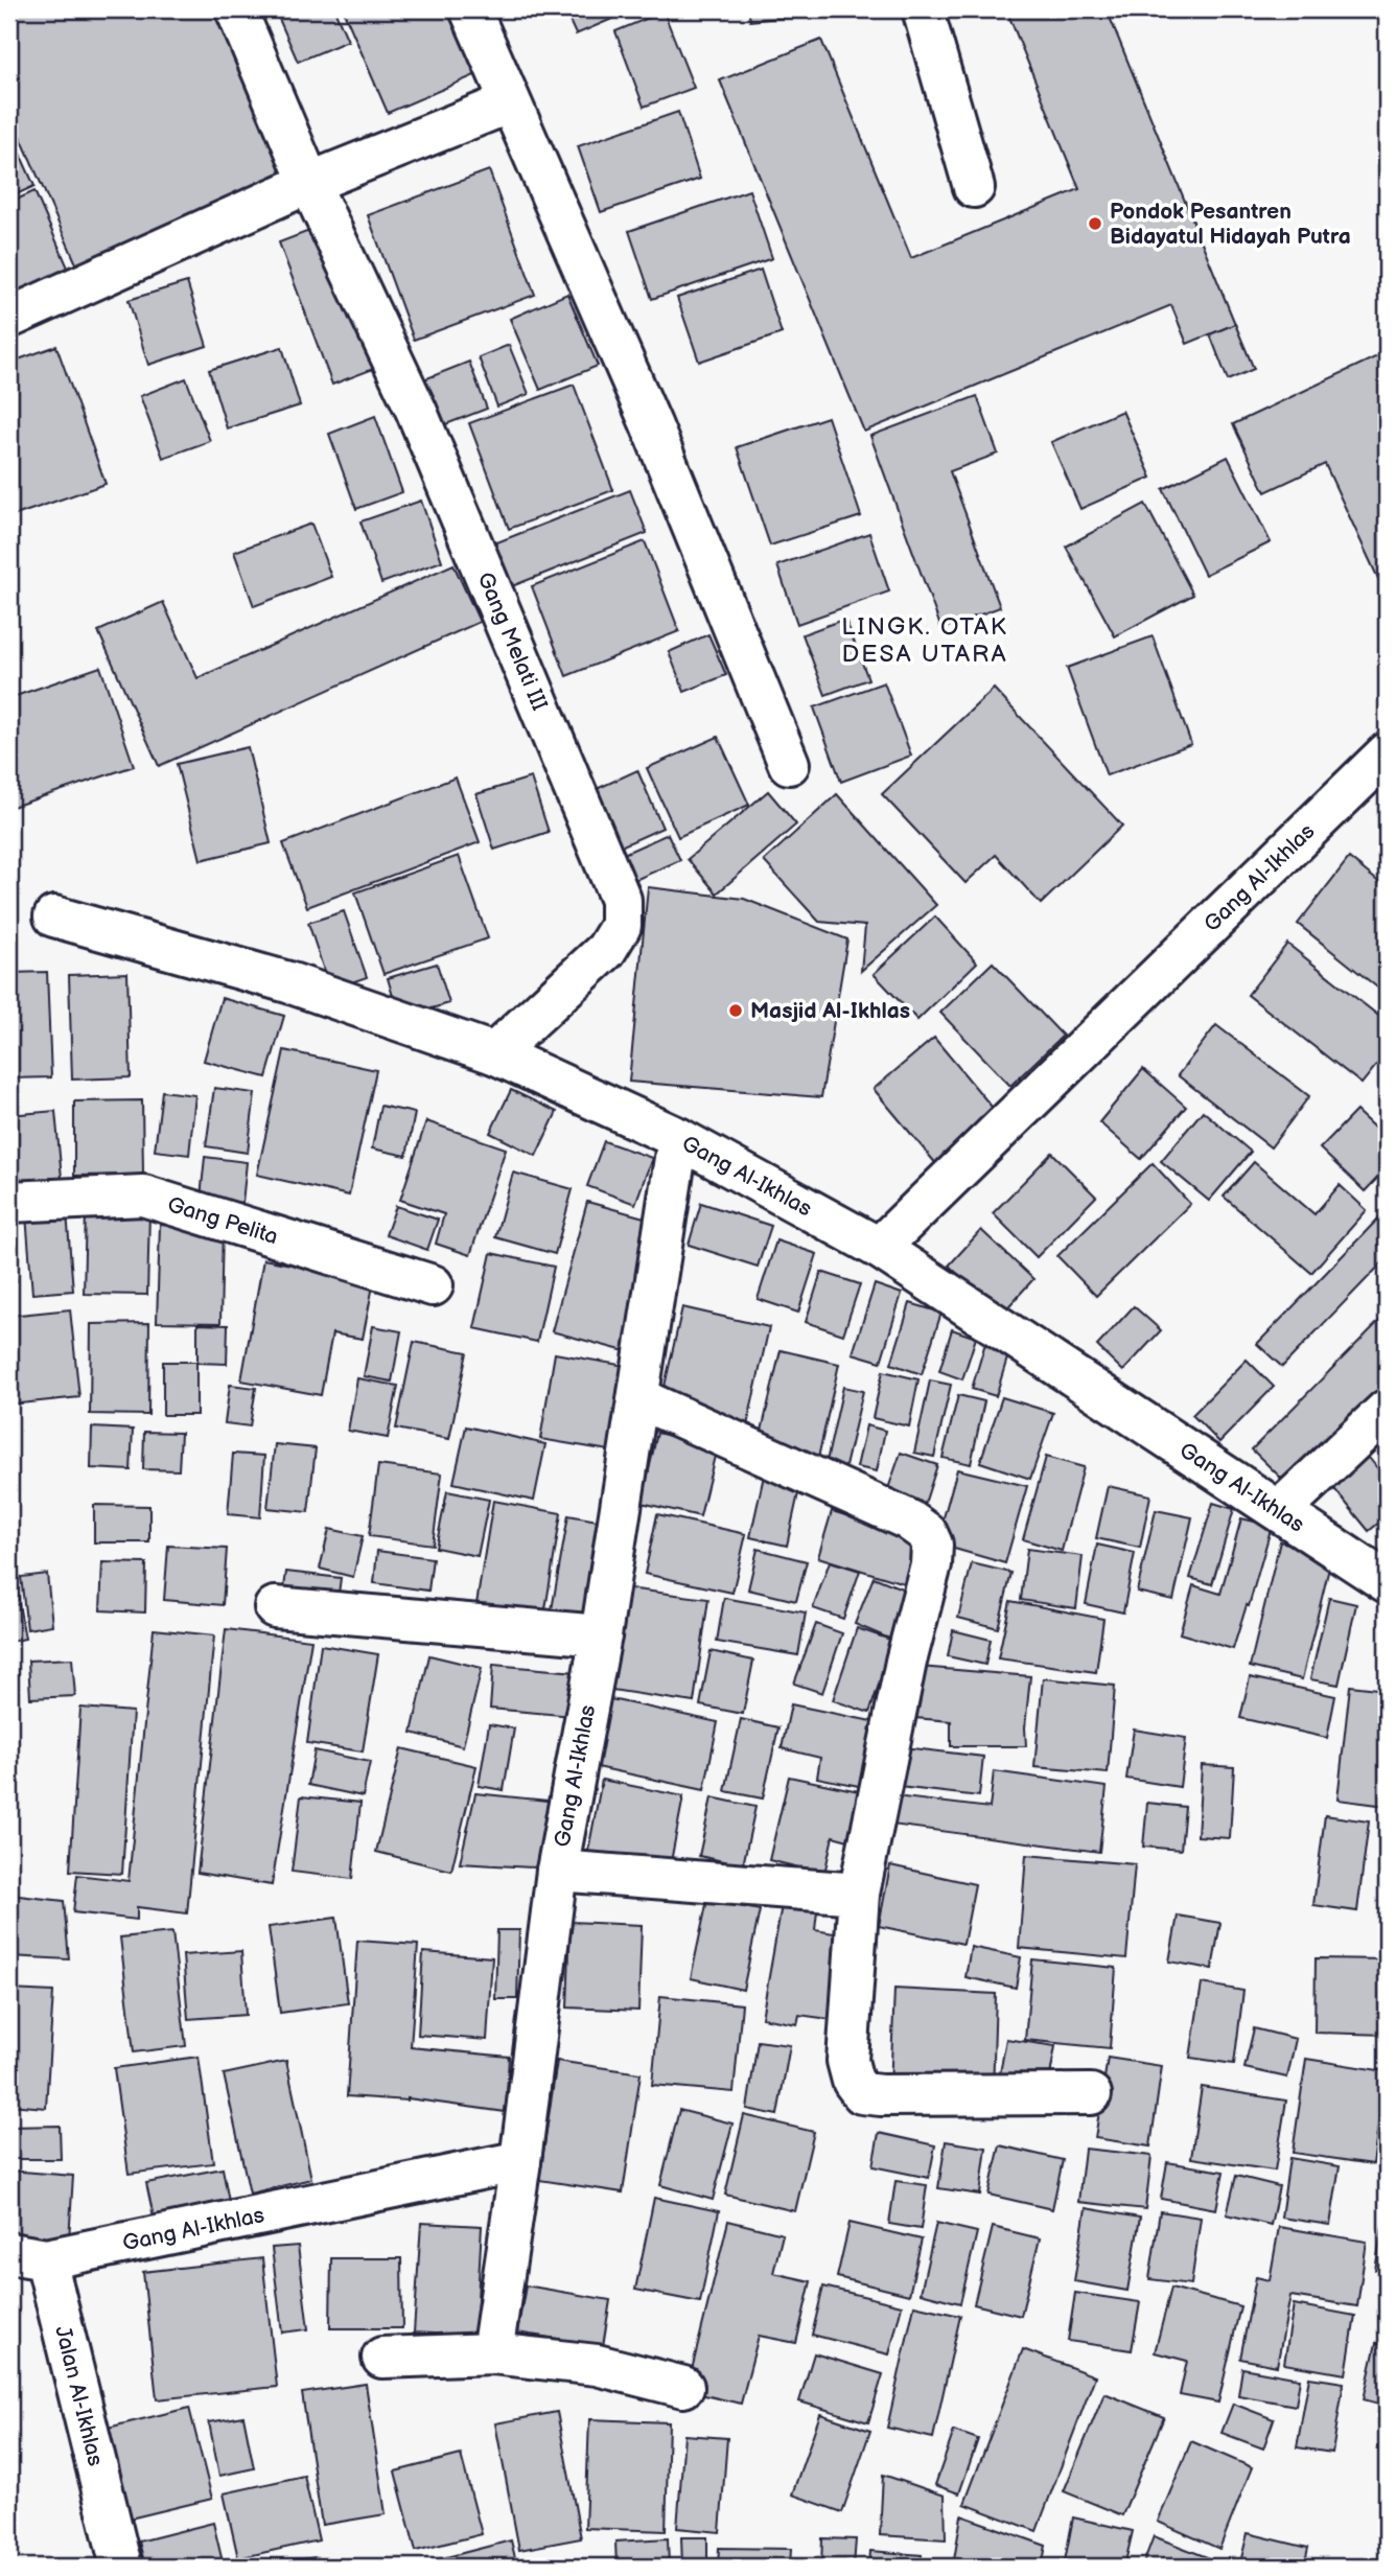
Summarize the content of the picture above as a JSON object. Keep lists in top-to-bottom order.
{
  "streets": {
    "street": [
      "Gang Melati III",
      "Gang Al-Ikhlas",
      "Gang Pelita",
      "Jalan Al-Ikhlas"
    ]
  },
  "crossings": [
    ["Gang Al-Ikhlas", "Jalan Al-Ikhlas"]
  ],
  "districts": ["LINGK. OTAK DESA UTARA"],
  "places": ["Pondok Pesantren Bidayatul Hidayah Putra", "Masjid Al-Ikhlas"]
}
